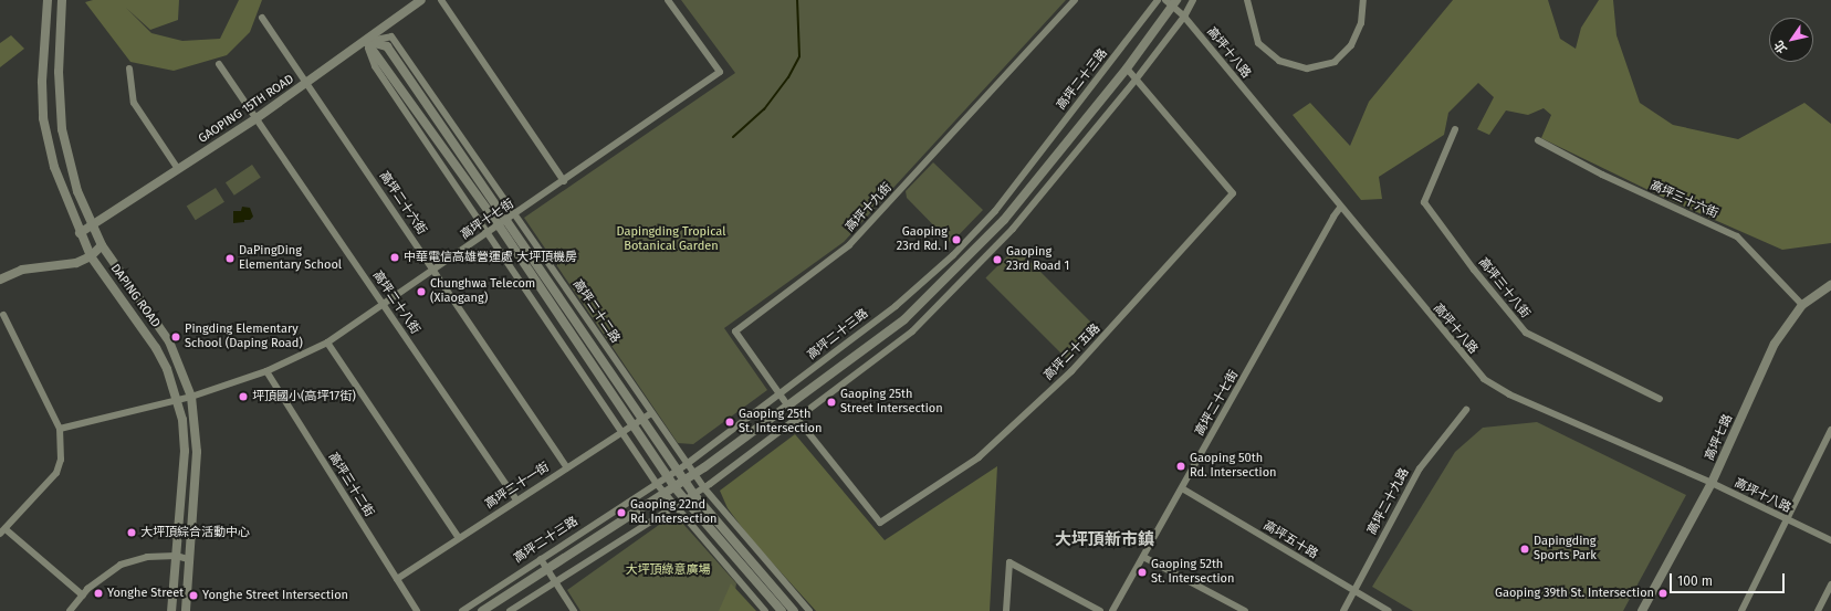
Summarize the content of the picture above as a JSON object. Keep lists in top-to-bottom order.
{
  "streets": {
    "street": [
      "高坪十八路",
      "高坪二十三路",
      "GAOPING 15TH ROAD",
      "高坪三十六街",
      "高坪二十六街",
      "高坪十九街",
      "高坪十七街",
      "高坪三十八街",
      "DAPING ROAD",
      "高坪二十八街",
      "高坪二十二路",
      "高坪二十五路",
      "高坪二十七街",
      "高坪七路",
      "高坪三十二街",
      "高坪二十一街",
      "高坪二十九路",
      "高坪五十路"
    ]
  },
  "crossings": [
    ["高坪十八路", "高坪二十三路"],
    ["高坪十八路", "高坪二十七街"],
    ["高坪十八路", "高坪七路"],
    ["高坪二十三路", "高坪十九街"],
    ["高坪二十三路", "高坪二十二路"],
    ["高坪二十三路", "高坪二十五路"],
    ["GAOPING 15TH ROAD", "高坪二十六街"],
    ["GAOPING 15TH ROAD", "DAPING ROAD"],
    ["GAOPING 15TH ROAD", "高坪二十八街"],
    ["GAOPING 15TH ROAD", "高坪二十二路"],
    ["高坪三十六街", "高坪七路"],
    ["高坪二十六街", "高坪十七街"],
    ["高坪二十六街", "高坪二十一街"],
    ["高坪十九街", "高坪二十五路"],
    ["高坪十七街", "DAPING ROAD"],
    ["高坪十七街", "高坪二十八街"],
    ["高坪十七街", "高坪二十二路"],
    ["高坪十七街", "高坪三十二街"],
    ["高坪二十八街", "高坪二十一街"],
    ["高坪二十二路", "高坪二十一街"],
    ["高坪二十七街", "高坪五十路"],
    ["高坪三十二街", "高坪二十一街"],
    ["高坪二十九路", "高坪五十路"]
  ],
  "districts": ["大坪頂新市鎮"],
  "parks": ["Dapingding Tropical Botanical Garden", "大坪頂綠意廣場"],
  "places": [
    "Gaoping 23rd Rd. I",
    "中華電信高雄營運處 大坪頂機房",
    "DaPingDing Elementary School",
    "Gaoping 23rd Road 1",
    "Chunghwa Telecom (Xiaogang)",
    "Pingding Elementary School (Daping Road)",
    "坪頂國小(高坪17街)",
    "Gaoping 25th Street Intersection",
    "Gaoping 25th St. Intersection",
    "Gaoping 50th Rd. Intersection",
    "Gaoping 22nd Rd. Intersection",
    "大坪頂綜合活動中心",
    "Dapingding Sports Park",
    "Gaoping 52th St. Intersection",
    "Yonghe Street",
    "Gaoping 39th St. Intersection",
    "Yonghe Street Intersection"
  ],
  "scale_bar": "100 m",
  "north": "bottom left"
}
